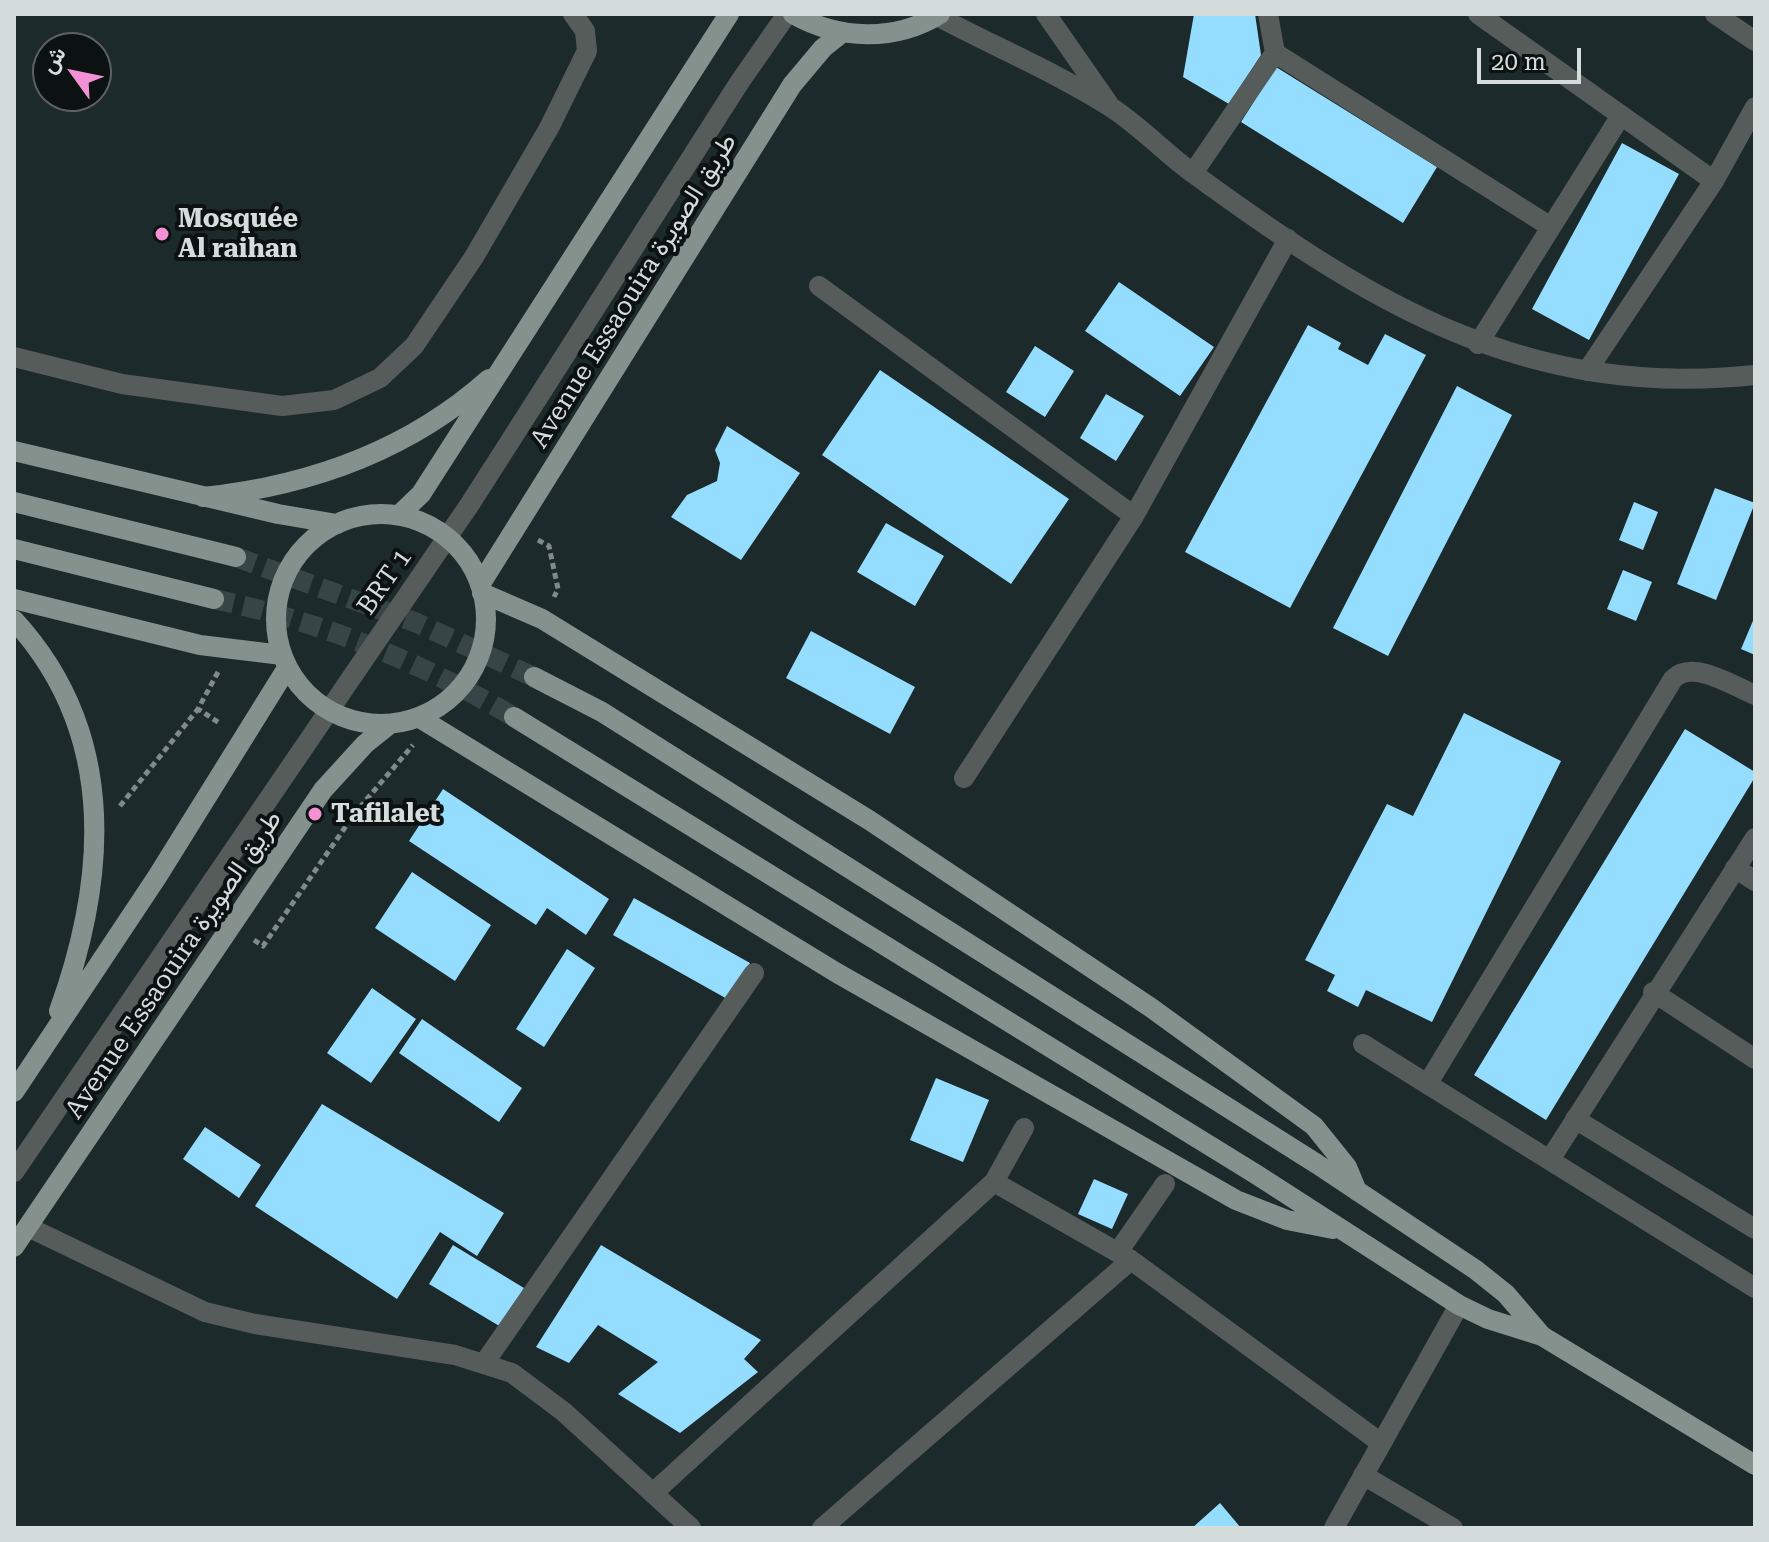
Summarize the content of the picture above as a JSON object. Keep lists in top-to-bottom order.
{
  "streets": {
    "main road": ["Avenue Essaouira طريق الصويرة"],
    "street": ["BRT 1"]
  },
  "places": ["Mosquée Al raihan", "Tafilalet"],
  "scale_bar": "20 m",
  "north": "top left"
}
